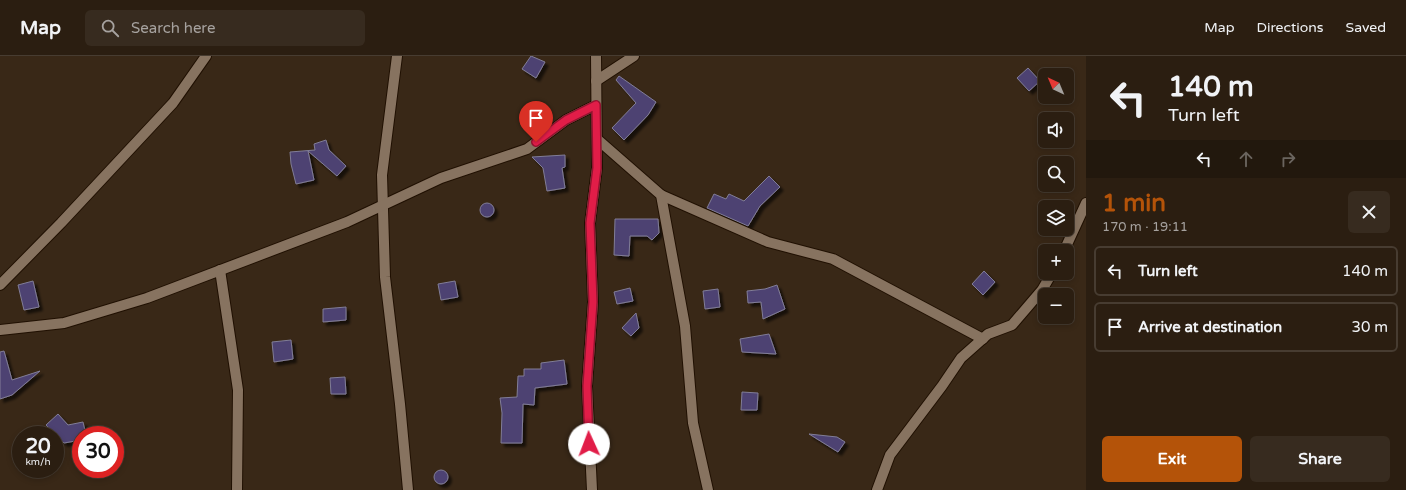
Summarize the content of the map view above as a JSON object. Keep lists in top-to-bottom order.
{
  "north": "top left",
  "page": {
    "header": "Map",
    "search": "Search here",
    "nav": ["Map", "Directions", "Saved"],
    "turn": ["140 m", "Turn left"],
    "map_buttons": ["+", "−"],
    "heading": ["1 min", "170 m · 19:11"],
    "list": [
      {
        "name": "Turn left",
        "value": "140 m"
      },
      {
        "name": "Arrive at destination",
        "value": "30 m"
      }
    ],
    "speed": "20 km/h",
    "limit": "30",
    "buttons": ["Exit", "Share"]
  }
}
